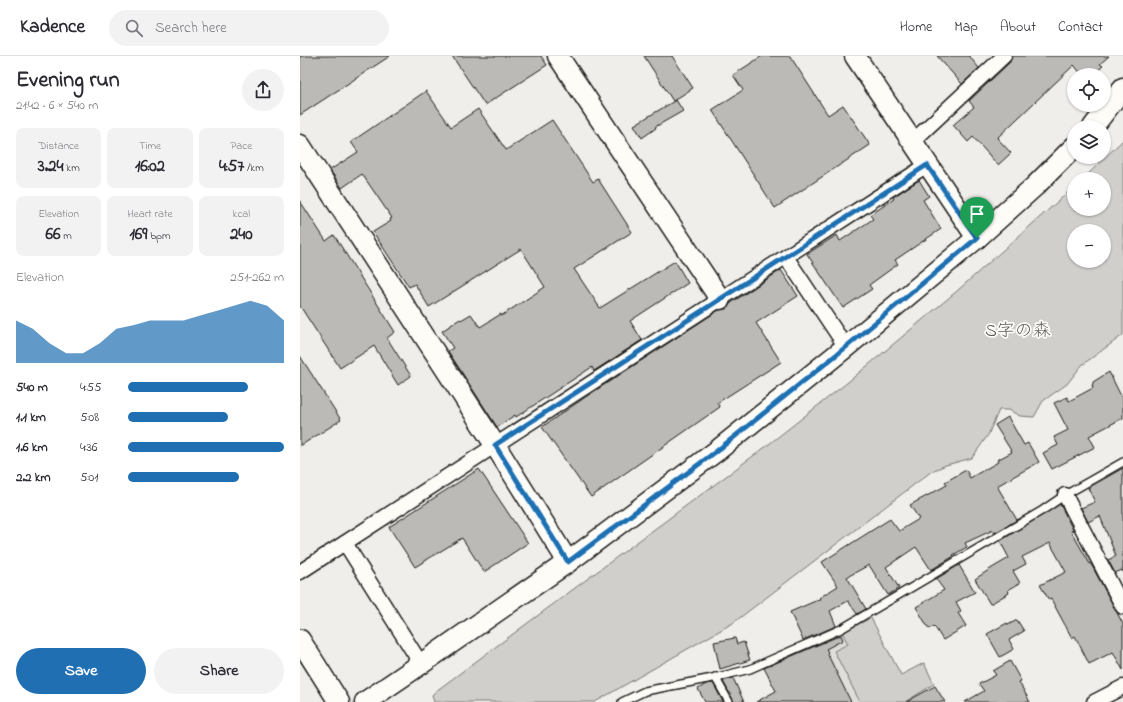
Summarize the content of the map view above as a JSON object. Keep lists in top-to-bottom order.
{
  "parks": ["S字の森"],
  "page": {
    "header": "Kadence",
    "search": "Search here",
    "nav": [
      "Home",
      "Map",
      "About",
      "Contact"
    ],
    "heading": ["Evening run", "21:42 · 6 × 540 m"],
    "map_buttons": ["+", "−"],
    "stats": [
      ["Distance", "3.24 km"],
      ["Time", "16:02"],
      ["Pace", "4:57 /km"],
      ["Elevation", "66 m"],
      ["Heart rate", "169 bpm"],
      ["kcal", "240"]
    ],
    "chart": ["Elevation", "251–262 m"],
    "list": [
      {
        "name": "540 m",
        "note": "4:55"
      },
      {
        "name": "1.1 km",
        "note": "5:08"
      },
      {
        "name": "1.6 km",
        "note": "4:36"
      },
      {
        "name": "2.2 km",
        "note": "5:01"
      }
    ],
    "buttons": ["Save", "Share"]
  }
}
